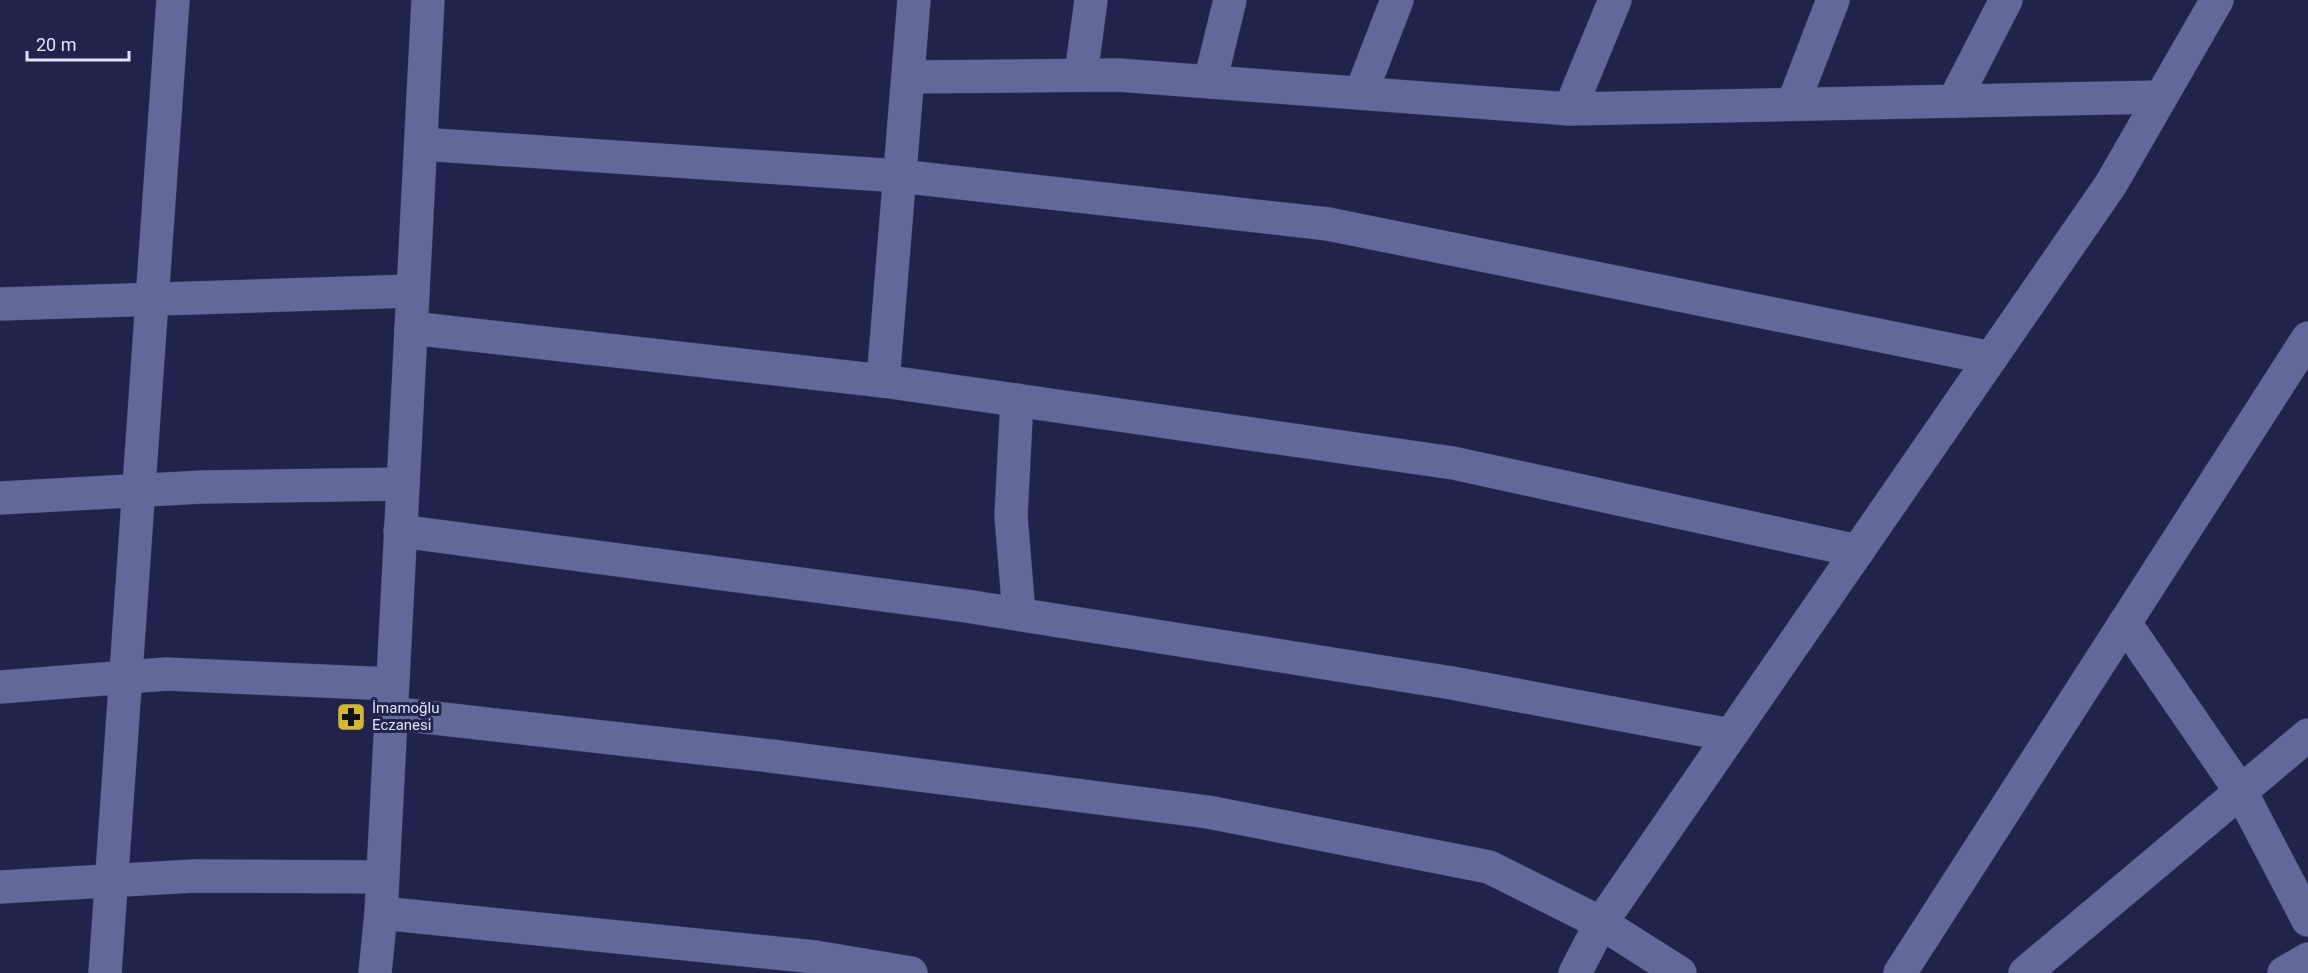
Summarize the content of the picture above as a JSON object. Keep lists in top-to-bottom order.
{
  "places": {
    "pharmacy": ["İmamoğlu Eczanesi"]
  },
  "scale_bar": "20 m"
}
